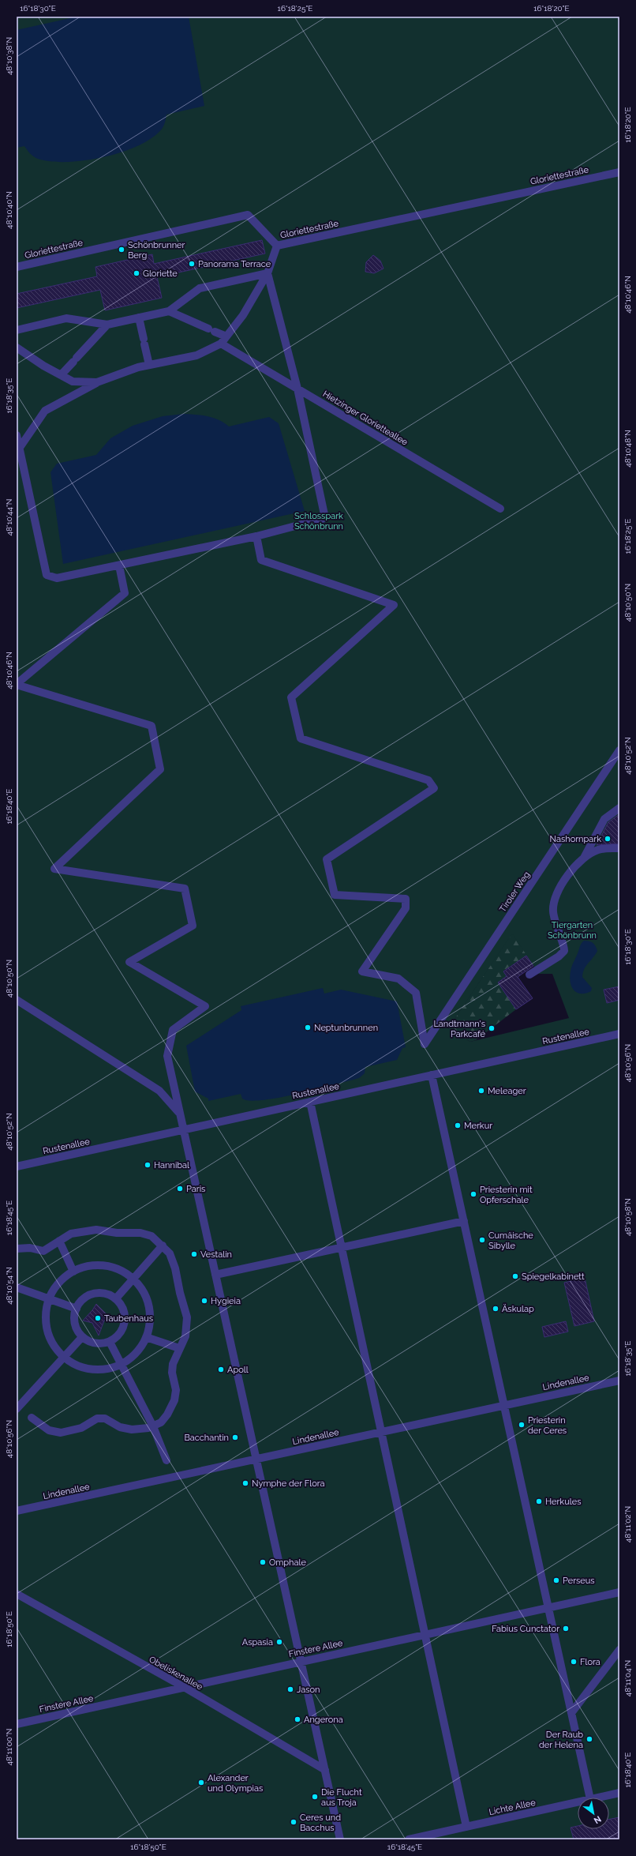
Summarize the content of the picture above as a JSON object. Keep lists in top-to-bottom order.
{
  "streets": {
    "street": [
      "Gloriettestraße",
      "Hietzinger Glorietteallee",
      "Tiroler Weg",
      "Rustenallee",
      "Lindenallee",
      "Finstere Allee",
      "Obeliskenallee",
      "Lichte Allee"
    ]
  },
  "crossings": [
    ["Finstere Allee", "Obeliskenallee"]
  ],
  "parks": ["Schlosspark Schönbrunn", "Tiergarten Schönbrunn"],
  "places": [
    "Schönbrunner Berg",
    "Panorama Terrace",
    "Gloriette",
    "Nashornpark",
    "Neptunbrunnen",
    "Landtmann's Parkcafé",
    "Meleager",
    "Merkur",
    "Hannibal",
    "Paris",
    "Priesterin mit Opferschale",
    "Cumäische Sibylle",
    "Vestalin",
    "Spiegelkabinett",
    "Hygieia",
    "Äskulap",
    "Taubenhaus",
    "Apoll",
    "Priesterin der Ceres",
    "Bacchantin",
    "Nymphe der Flora",
    "Herkules",
    "Omphale",
    "Perseus",
    "Fabius Cunctator",
    "Aspasia",
    "Flora",
    "Jason",
    "Angerona",
    "Der Raub der Helena",
    "Alexander und Olympias",
    "Die Flucht aus Troja",
    "Ceres und Bacchus"
  ],
  "north": "bottom right",
  "coordinates": [
    "16°18'30\"E",
    "16°18'25\"E",
    "16°18'20\"E",
    "48°10'38\"N",
    "48°10'40\"N",
    "48°10'46\"N",
    "16°18'35\"E",
    "48°10'48\"N",
    "48°10'44\"N",
    "48°10'50\"N",
    "48°10'52\"N",
    "16°18'40\"E",
    "48°10'56\"N",
    "48°10'58\"N",
    "16°18'45\"E",
    "48°10'54\"N",
    "48°11'02\"N",
    "16°18'50\"E",
    "48°11'04\"N",
    "48°11'00\"N"
  ]
}
